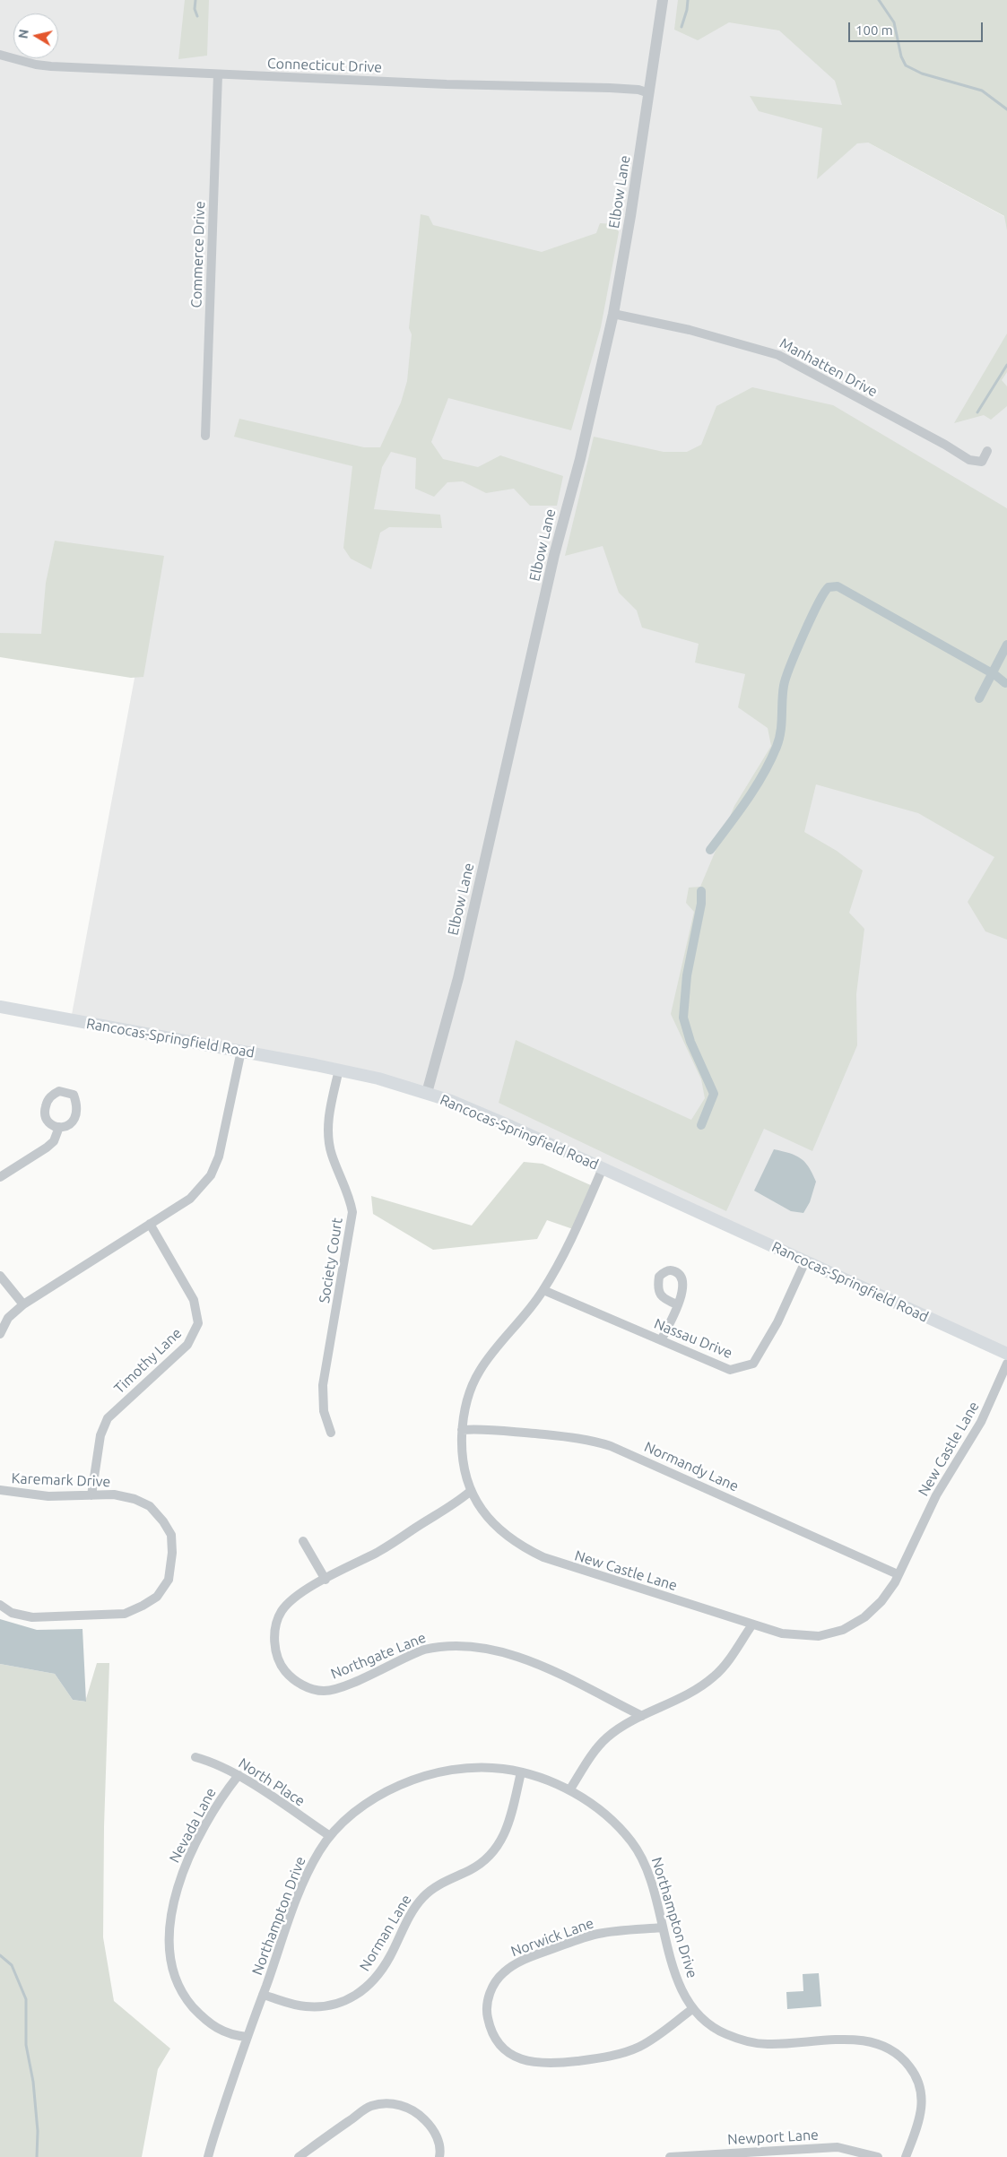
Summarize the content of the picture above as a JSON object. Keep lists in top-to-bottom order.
{
  "streets": {
    "main road": ["Rancocas-Springfield Road"],
    "street": [
      "Connecticut Drive",
      "Elbow Lane",
      "Commerce Drive",
      "Manhatten Drive",
      "Society Court",
      "Nassau Drive",
      "Timothy Lane",
      "New Castle Lane",
      "Normandy Lane",
      "Karemark Drive",
      "Northgate Lane",
      "North Place",
      "Nevada Lane",
      "Northampton Drive",
      "Norman Lane",
      "Norwick Lane",
      "Newport Lane"
    ]
  },
  "crossings": [
    ["Connecticut Drive", "Elbow Lane"],
    ["Connecticut Drive", "Commerce Drive"],
    ["Elbow Lane", "Manhatten Drive"],
    ["Elbow Lane", "Rancocas-Springfield Road"],
    ["Rancocas-Springfield Road", "Society Court"],
    ["Rancocas-Springfield Road", "Nassau Drive"],
    ["Rancocas-Springfield Road", "New Castle Lane"],
    ["Nassau Drive", "New Castle Lane"],
    ["Timothy Lane", "Karemark Drive"],
    ["New Castle Lane", "Normandy Lane"],
    ["New Castle Lane", "Northgate Lane"],
    ["North Place", "Nevada Lane"],
    ["North Place", "Northampton Drive"],
    ["Nevada Lane", "Northampton Drive"],
    ["Northampton Drive", "Norman Lane"],
    ["Northampton Drive", "Norwick Lane"]
  ],
  "scale_bar": "100 m",
  "north": "left"
}
